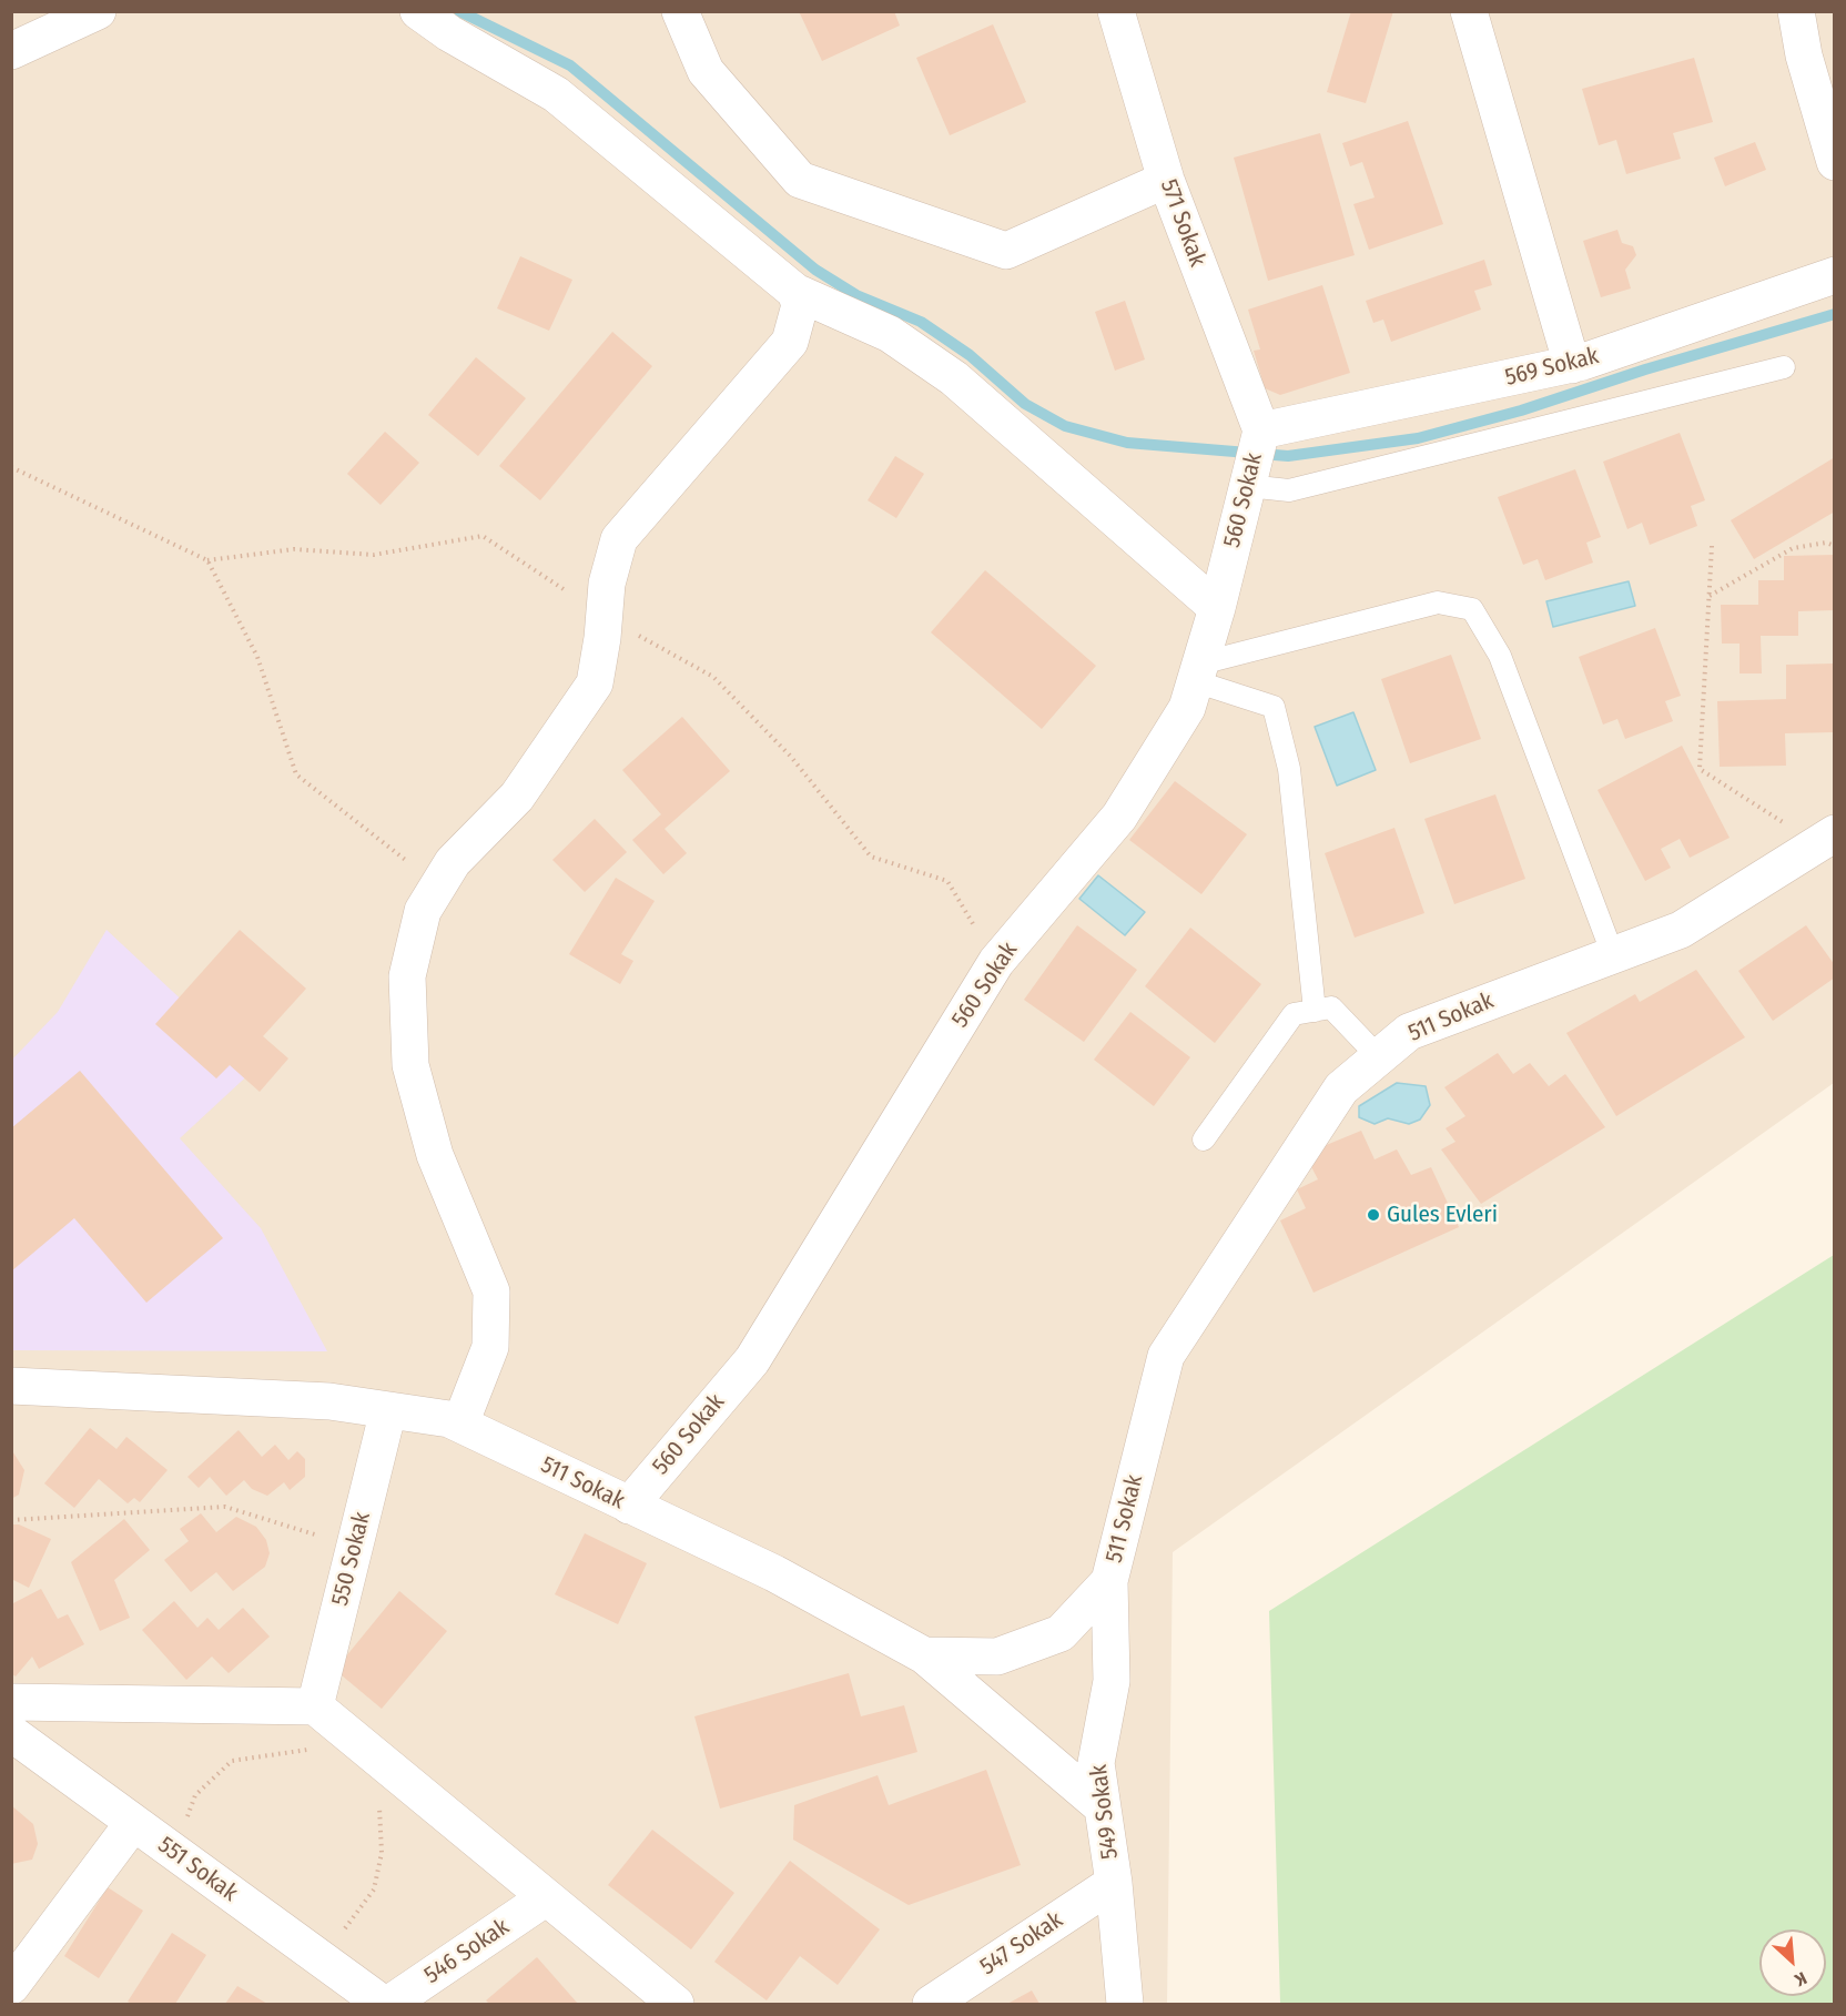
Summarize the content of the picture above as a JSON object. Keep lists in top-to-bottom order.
{
  "streets": {
    "street": [
      "571 Sokak",
      "569 Sokak",
      "560 Sokak",
      "511 Sokak",
      "550 Sokak",
      "549 Sokak",
      "551 Sokak",
      "547 Sokak",
      "546 Sokak"
    ]
  },
  "crossings": [
    ["571 Sokak", "569 Sokak"],
    ["571 Sokak", "560 Sokak"],
    ["569 Sokak", "560 Sokak"],
    ["560 Sokak", "511 Sokak"],
    ["511 Sokak", "550 Sokak"],
    ["511 Sokak", "549 Sokak"],
    ["549 Sokak", "547 Sokak"]
  ],
  "places": ["Gules Evleri"],
  "north": "bottom right"
}
